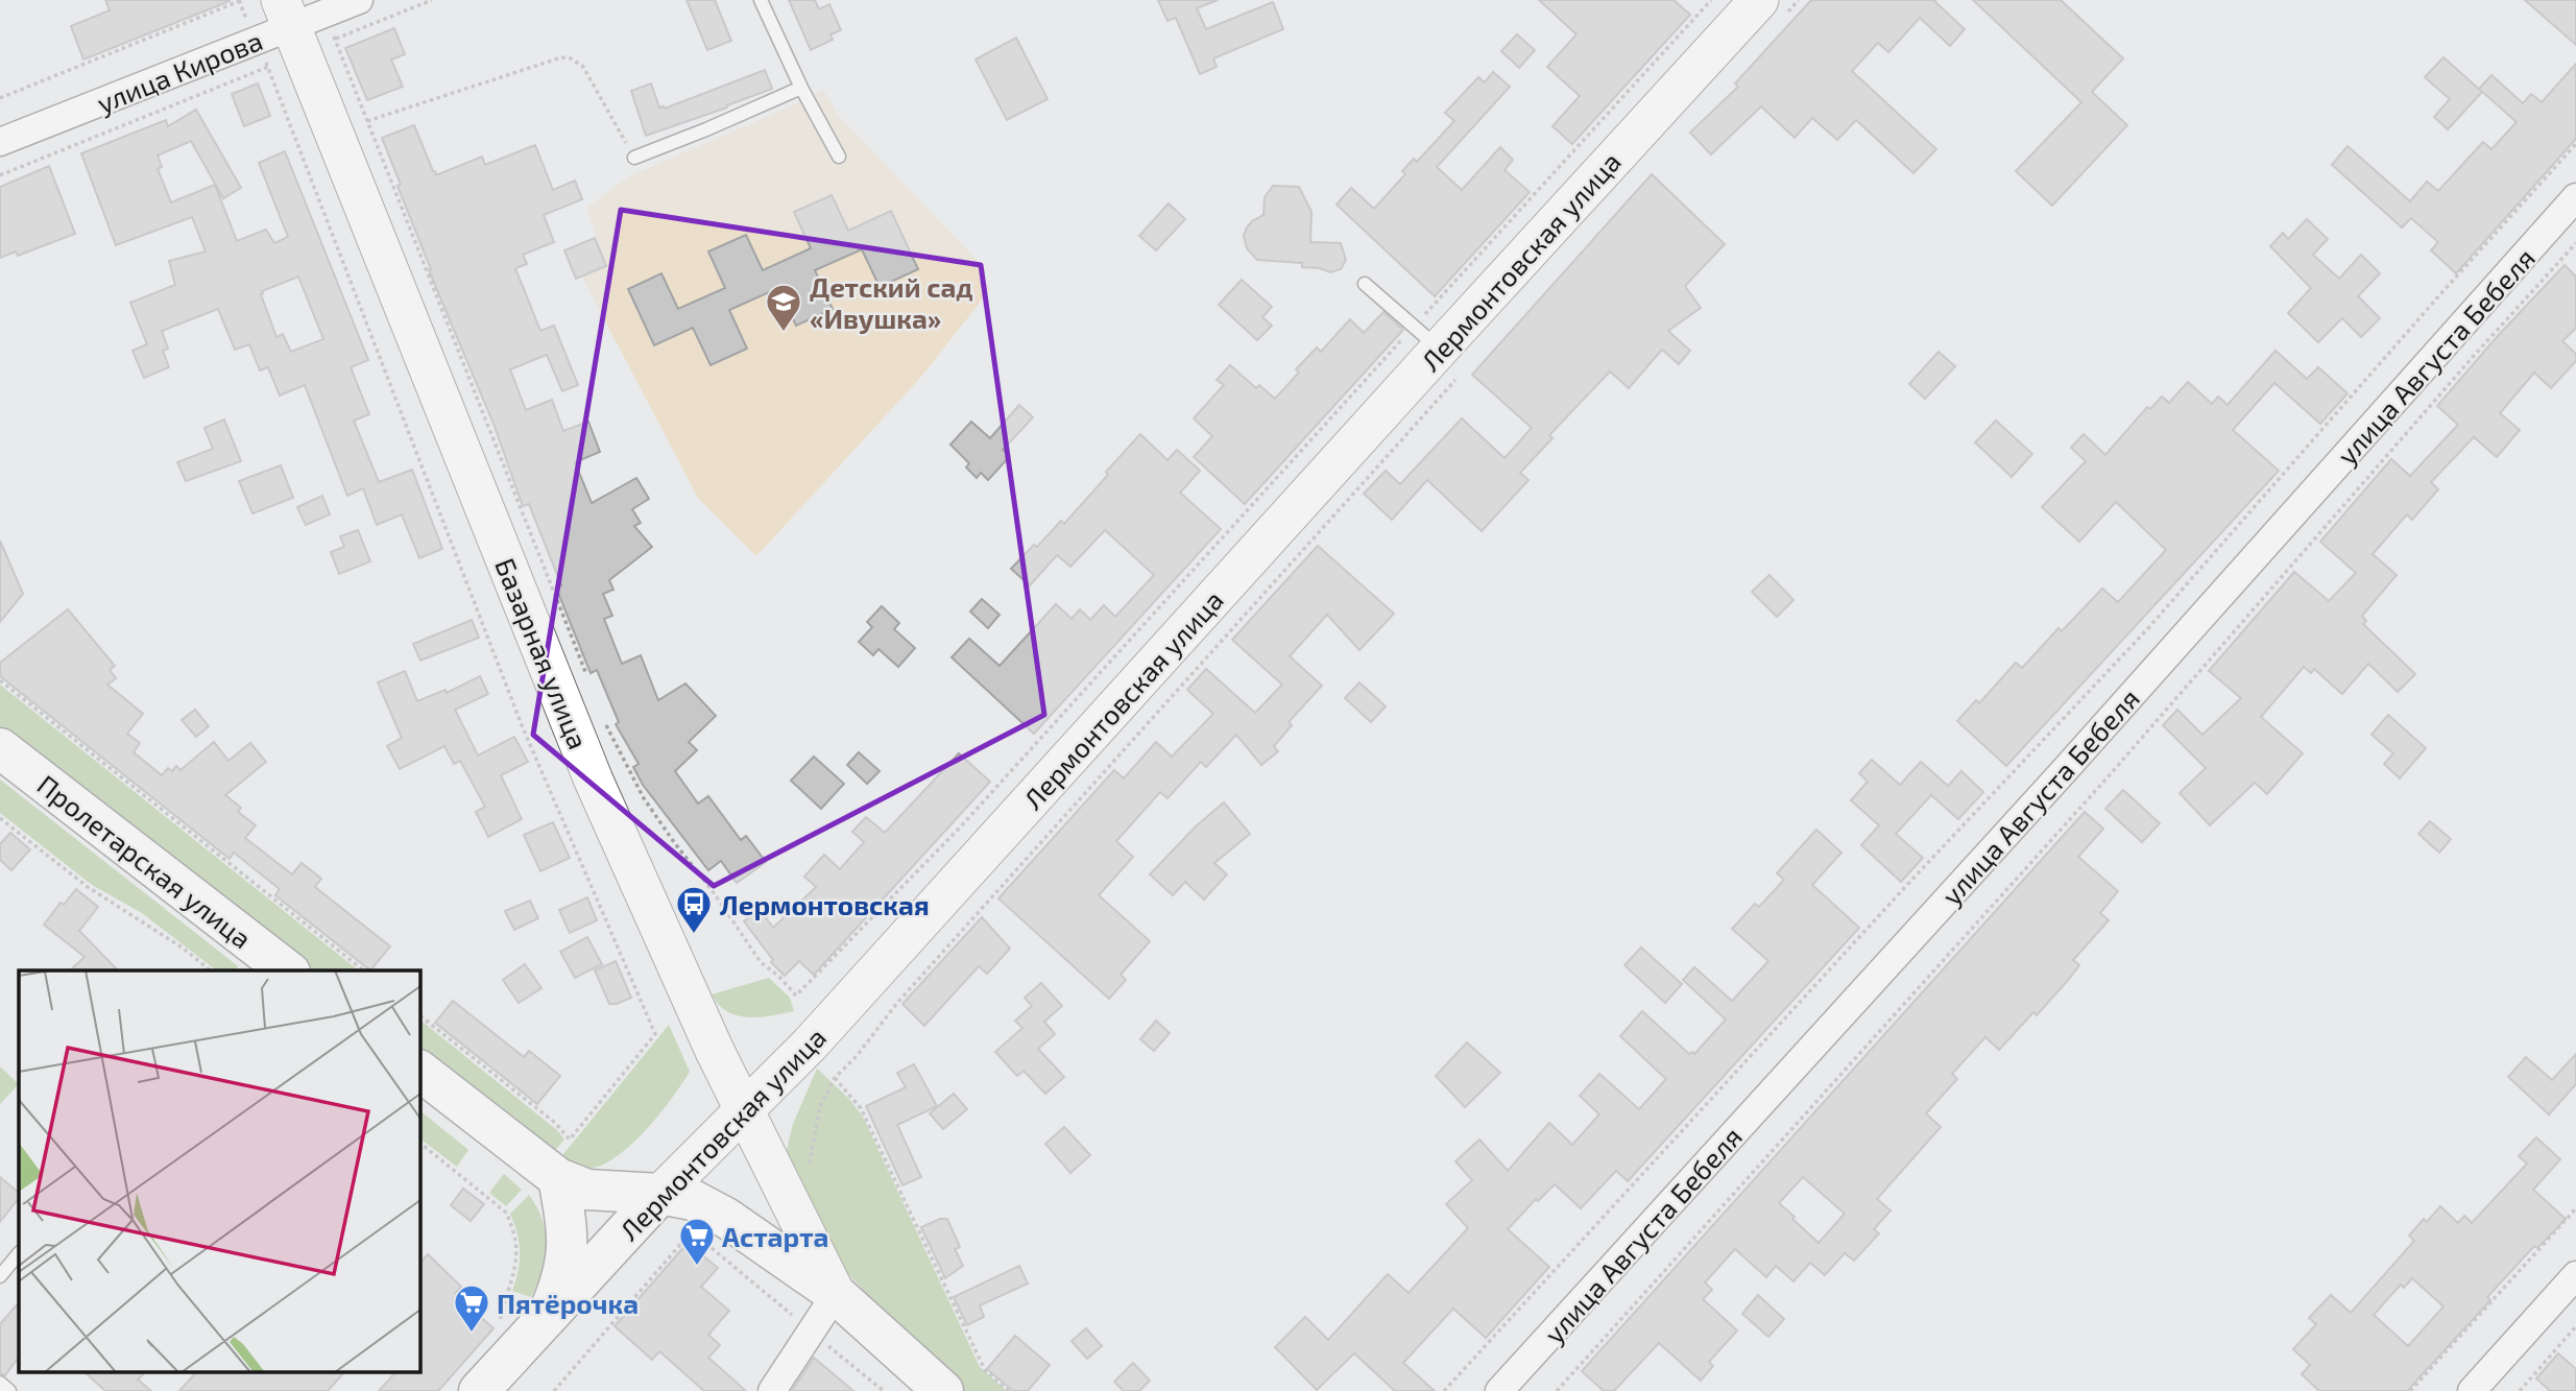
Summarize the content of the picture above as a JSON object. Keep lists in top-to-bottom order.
{
  "streets": {
    "main road": ["Лермонтовская улица", "Базарная улица", "Пролетарская улица"],
    "street": ["улица Кирова", "улица Августа Бебеля"]
  },
  "crossings": [
    ["улица Кирова", "Базарная улица"],
    ["Лермонтовская улица", "Базарная улица"]
  ],
  "places": {
    "school or university": ["Детский сад «Ивушка»"],
    "bus stop": ["Лермонтовская"],
    "supermarket": ["Астарта", "Пятёрочка"]
  }
}
